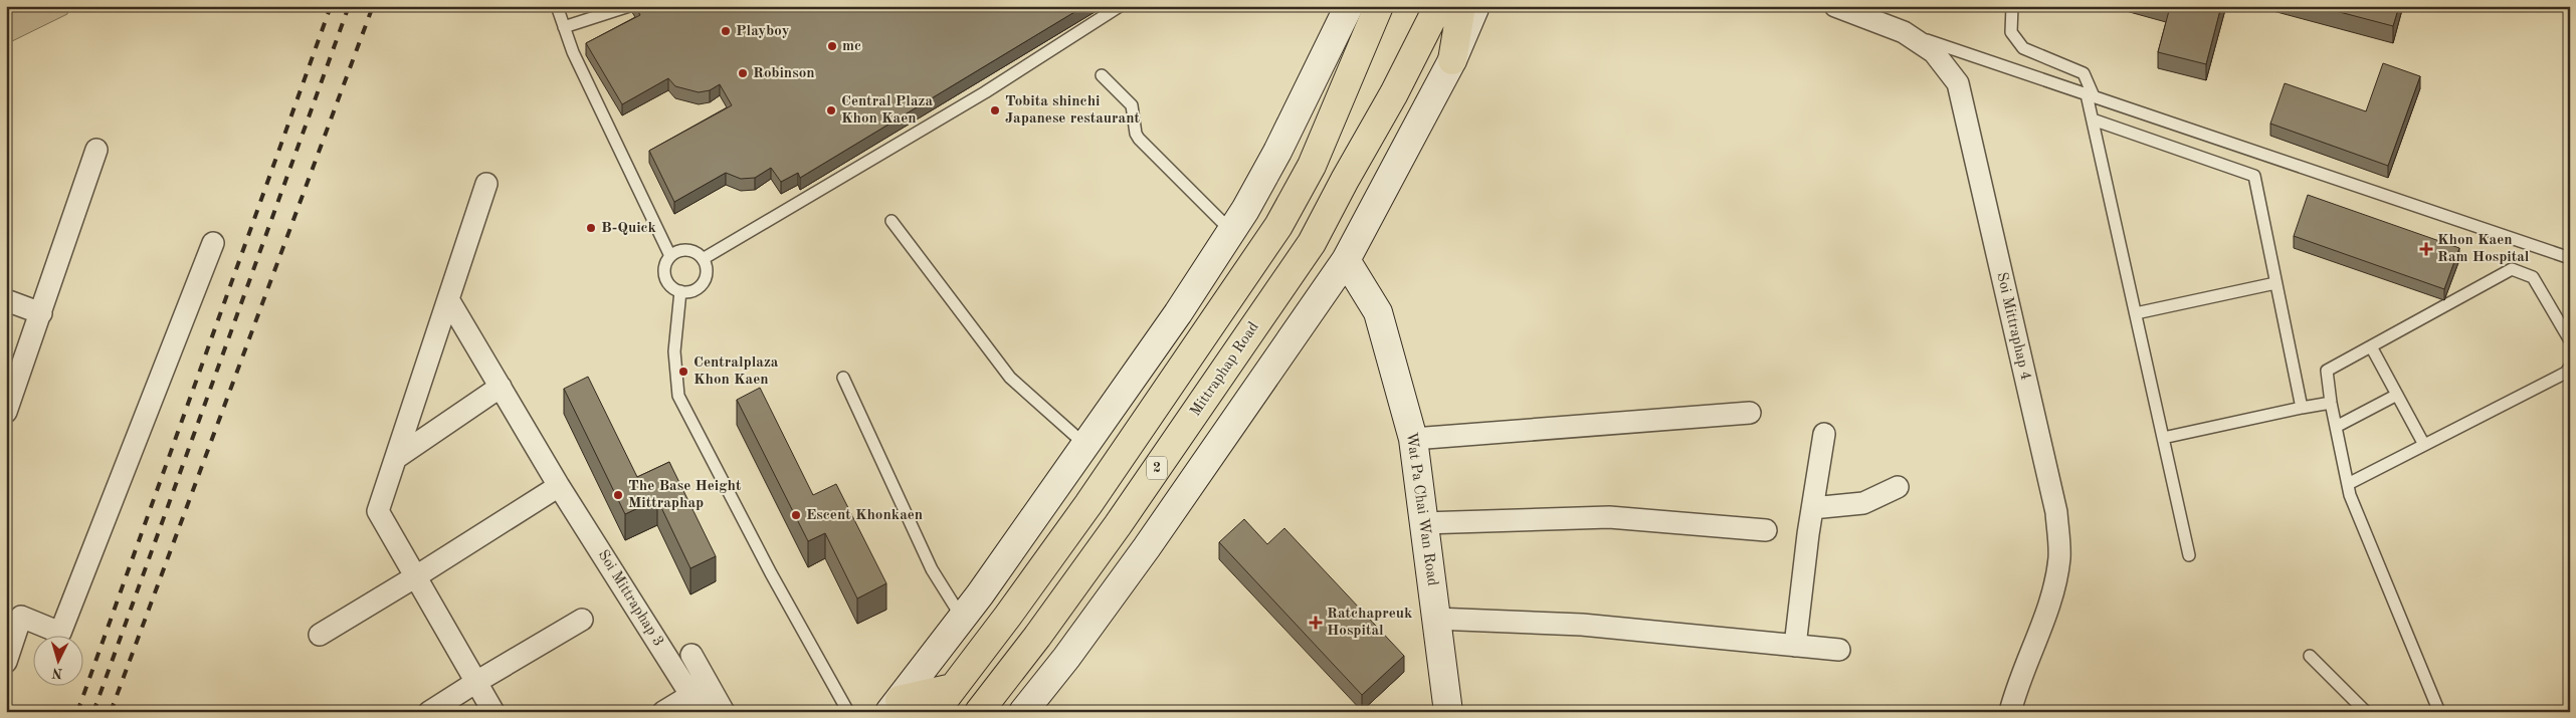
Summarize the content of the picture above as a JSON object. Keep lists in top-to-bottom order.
{
  "streets": {
    "main road": ["Mittraphap Road", "2", "Wat Pa Chai Wan Road"],
    "street": ["Soi Mittraphap 4", "Soi Mittraphap 3"]
  },
  "crossings": [
    ["2", "Wat Pa Chai Wan Road"]
  ],
  "places": {
    "other": [
      "Playboy",
      "mc",
      "Robinson",
      "Central Plaza Khon Kaen",
      "Tobita shinchi Japanese restaurant",
      "B-Quick",
      "Centralplaza Khon Kaen",
      "The Base Height Mittraphap",
      "Escent Khonkaen"
    ],
    "health": ["Khon Kaen Ram Hospital", "Ratchapreuk Hospital"]
  },
  "north": "bottom"
}
